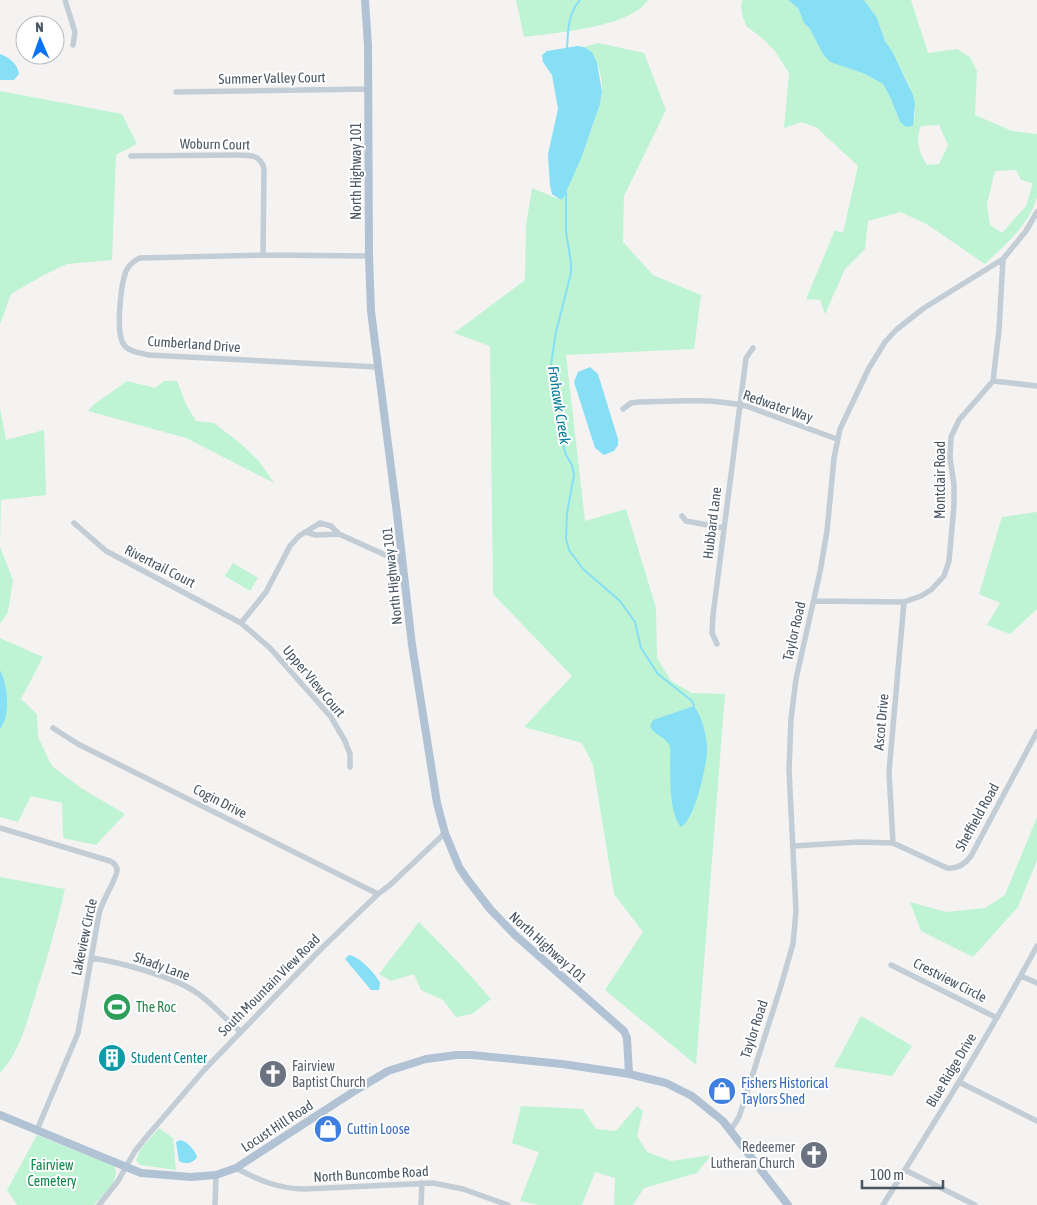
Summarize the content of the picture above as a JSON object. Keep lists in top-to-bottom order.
{
  "streets": {
    "main road": ["North Highway 101", "Locust Hill Road"],
    "street": [
      "Summer Valley Court",
      "Woburn Court",
      "Cumberland Drive",
      "Redwater Way",
      "Montclair Road",
      "Hubbard Lane",
      "Rivertrail Court",
      "Taylor Road",
      "Upper View Court",
      "Ascot Drive",
      "Cogin Drive",
      "Sheffield Road",
      "Lakeview Circle",
      "Shady Lane",
      "Crestview Circle",
      "South Mountain View Road",
      "Blue Ridge Drive",
      "North Buncombe Road"
    ]
  },
  "crossings": [
    ["Summer Valley Court", "North Highway 101"],
    ["Woburn Court", "Cumberland Drive"],
    ["North Highway 101", "Cumberland Drive"],
    ["North Highway 101", "South Mountain View Road"],
    ["North Highway 101", "Locust Hill Road"],
    ["Redwater Way", "Hubbard Lane"],
    ["Redwater Way", "Taylor Road"],
    ["Montclair Road", "Taylor Road"],
    ["Montclair Road", "Ascot Drive"],
    ["Rivertrail Court", "Upper View Court"],
    ["Taylor Road", "Sheffield Road"],
    ["Taylor Road", "Locust Hill Road"],
    ["Ascot Drive", "Sheffield Road"],
    ["Cogin Drive", "South Mountain View Road"],
    ["Lakeview Circle", "Shady Lane"],
    ["Lakeview Circle", "Locust Hill Road"],
    ["Shady Lane", "South Mountain View Road"],
    ["Crestview Circle", "Blue Ridge Drive"],
    ["South Mountain View Road", "Locust Hill Road"],
    ["Locust Hill Road", "North Buncombe Road"]
  ],
  "water": ["Frohawk Creek"],
  "parks": ["Fairview Cemetery"],
  "places": {
    "sports": ["The Roc"],
    "building": ["Student Center"],
    "church": ["Fairview Baptist Church", "Redeemer Lutheran Church"],
    "shop": ["Fishers Historical Taylors Shed", "Cuttin Loose"]
  },
  "scale_bar": "100 m",
  "north": "top"
}
